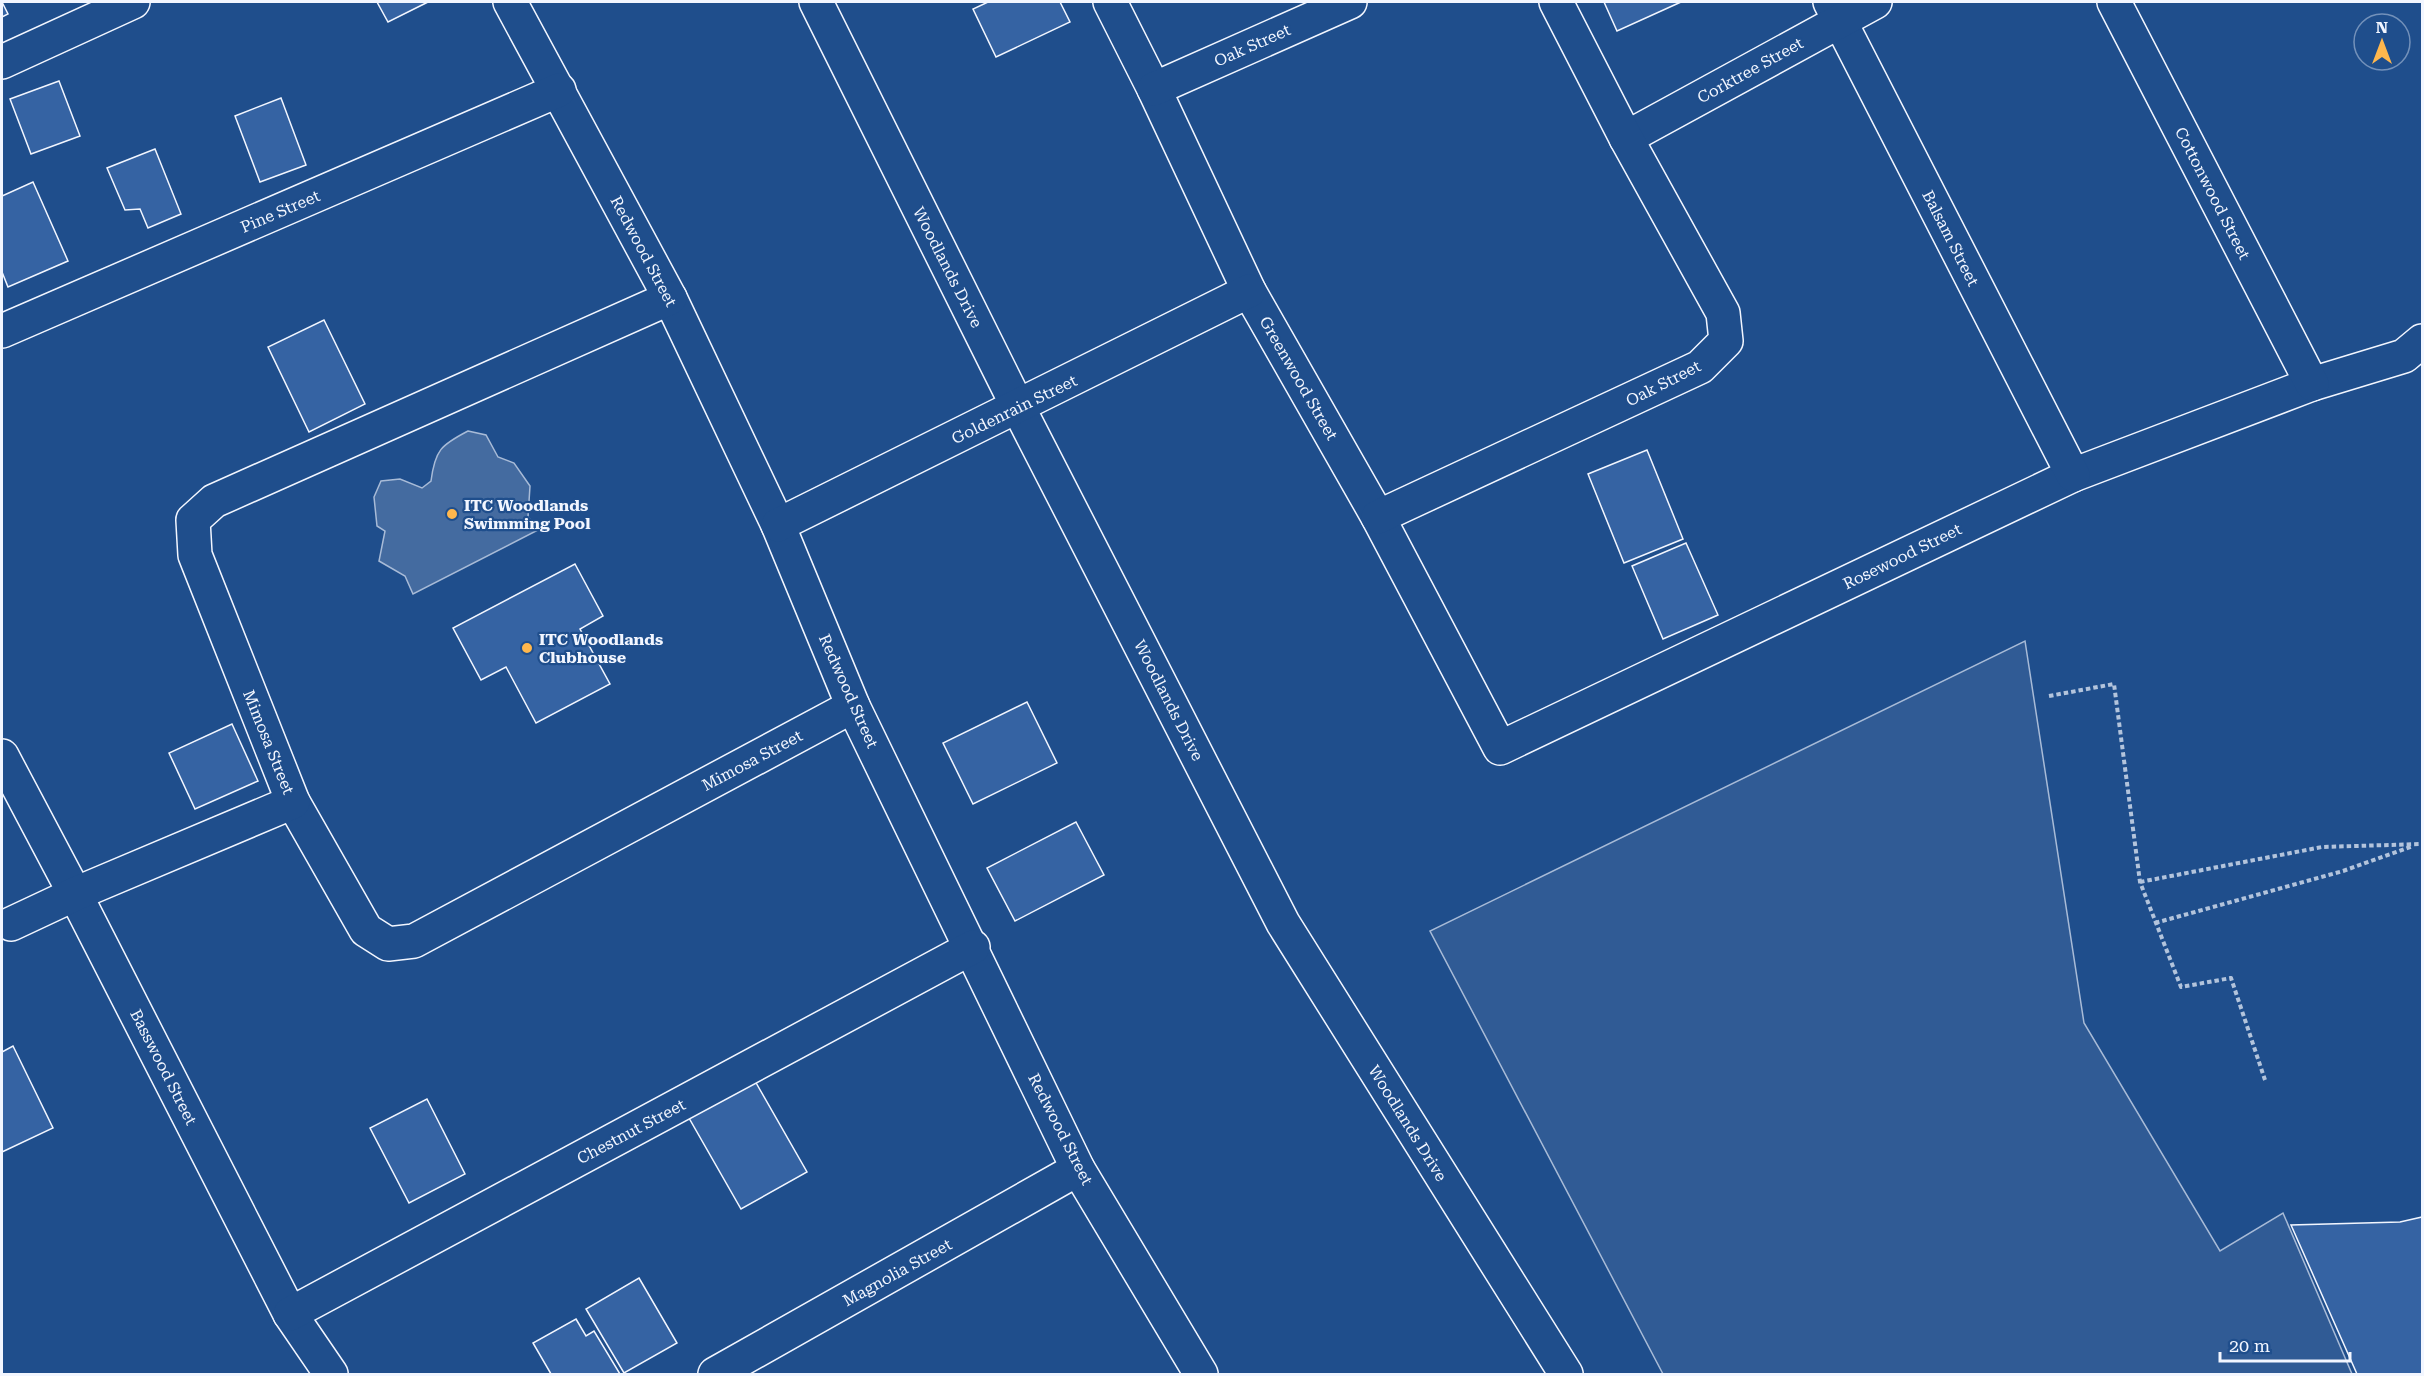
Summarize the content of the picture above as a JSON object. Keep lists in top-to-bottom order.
{
  "streets": {
    "street": [
      "Oak Street",
      "Corktree Street",
      "Cottonwood Street",
      "Pine Street",
      "Balsam Street",
      "Redwood Street",
      "Woodlands Drive",
      "Greenwood Street",
      "Goldenrain Street",
      "Rosewood Street",
      "Mimosa Street",
      "Basswood Street",
      "Chestnut Street",
      "Magnolia Street"
    ]
  },
  "crossings": [
    ["Oak Street", "Corktree Street"],
    ["Oak Street", "Greenwood Street"],
    ["Corktree Street", "Balsam Street"],
    ["Cottonwood Street", "Rosewood Street"],
    ["Pine Street", "Redwood Street"],
    ["Balsam Street", "Rosewood Street"],
    ["Redwood Street", "Goldenrain Street"],
    ["Redwood Street", "Mimosa Street"],
    ["Redwood Street", "Chestnut Street"],
    ["Redwood Street", "Magnolia Street"],
    ["Woodlands Drive", "Goldenrain Street"],
    ["Greenwood Street", "Goldenrain Street"],
    ["Greenwood Street", "Rosewood Street"],
    ["Basswood Street", "Chestnut Street"]
  ],
  "places": ["ITC Woodlands Swimming Pool", "ITC Woodlands Clubhouse"],
  "scale_bar": "20 m",
  "north": "top"
}
